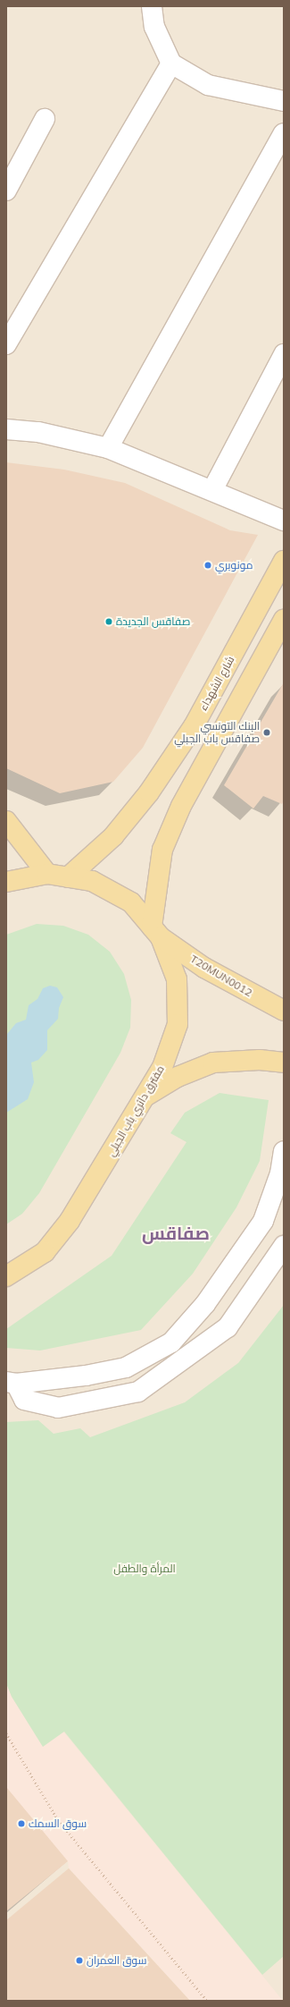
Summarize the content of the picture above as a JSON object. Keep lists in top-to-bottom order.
{
  "streets": {
    "main road": ["شارع الشهداء", "T20MUN0012", "مفترق دائري باب الجبلي"]
  },
  "crossings": [
    ["شارع الشهداء", "مفترق دائري باب الجبلي"],
    ["T20MUN0012", "مفترق دائري باب الجبلي"]
  ],
  "districts": ["صفاقس"],
  "parks": ["المرأة والطفل"],
  "places": [
    "مونوبري",
    "صفاقس الجديدة",
    "البنك التونسي صفاقس باب الجبلي",
    "سوق السمك",
    "سوق العمران"
  ]
}
